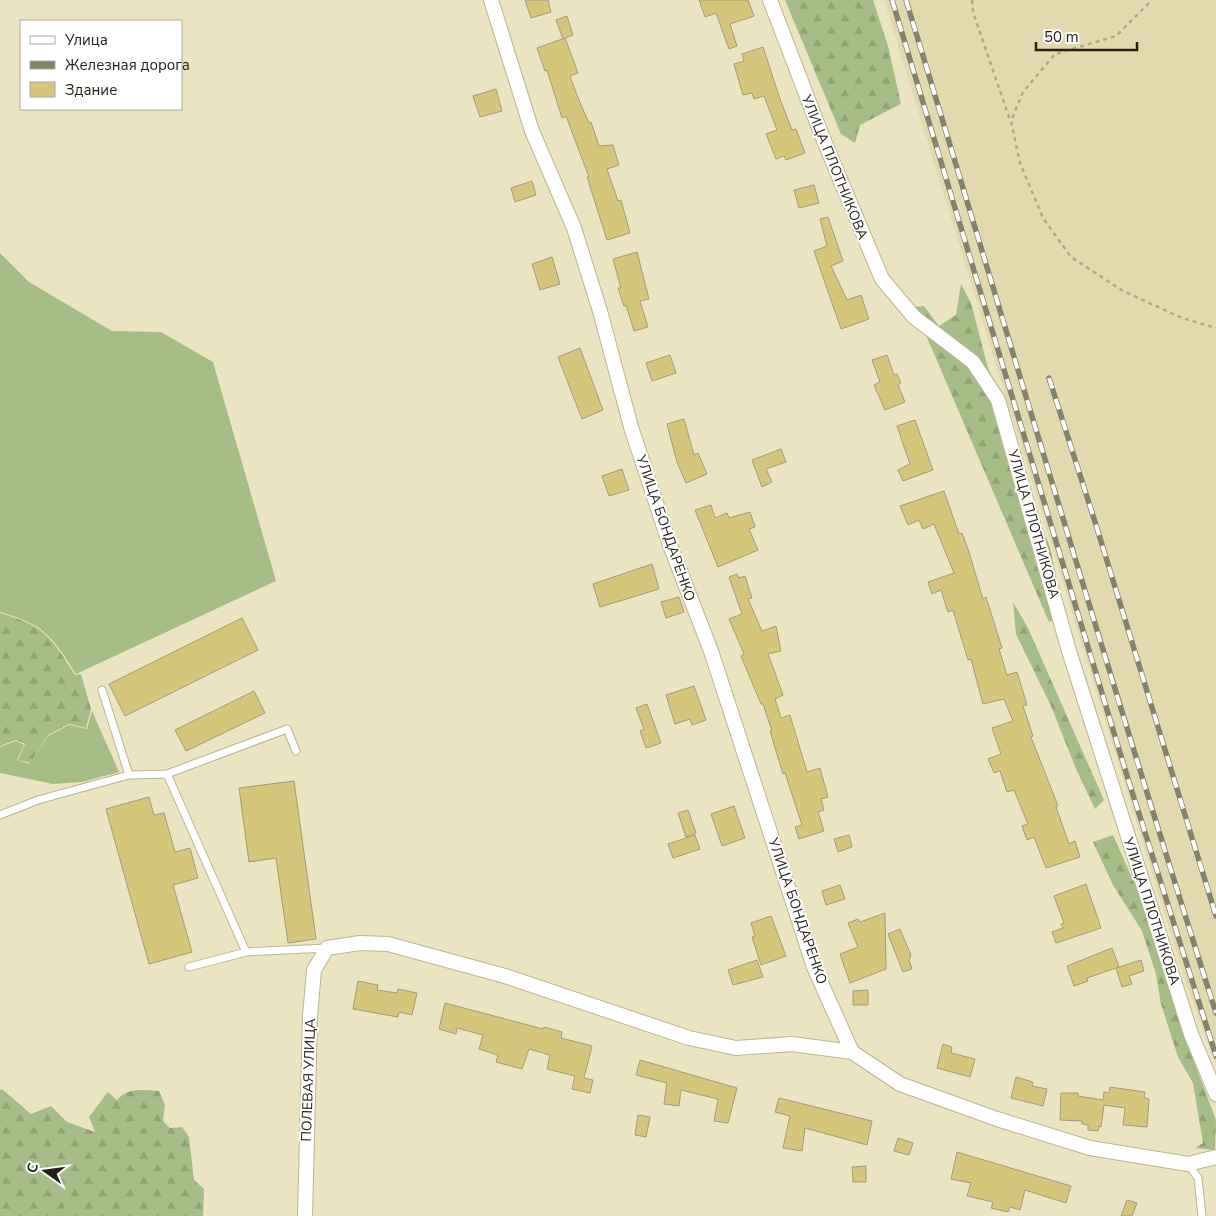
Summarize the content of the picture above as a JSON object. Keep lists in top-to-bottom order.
{
  "streets": {
    "street": ["УЛИЦА ПЛОТНИКОВА", "УЛИЦА БОНДАРЕНКО", "ПОЛЕВАЯ УЛИЦА"]
  },
  "legend": ["Улица", "Железная дорога", "Здание"],
  "scale_bar": "50 m",
  "north": "left"
}
